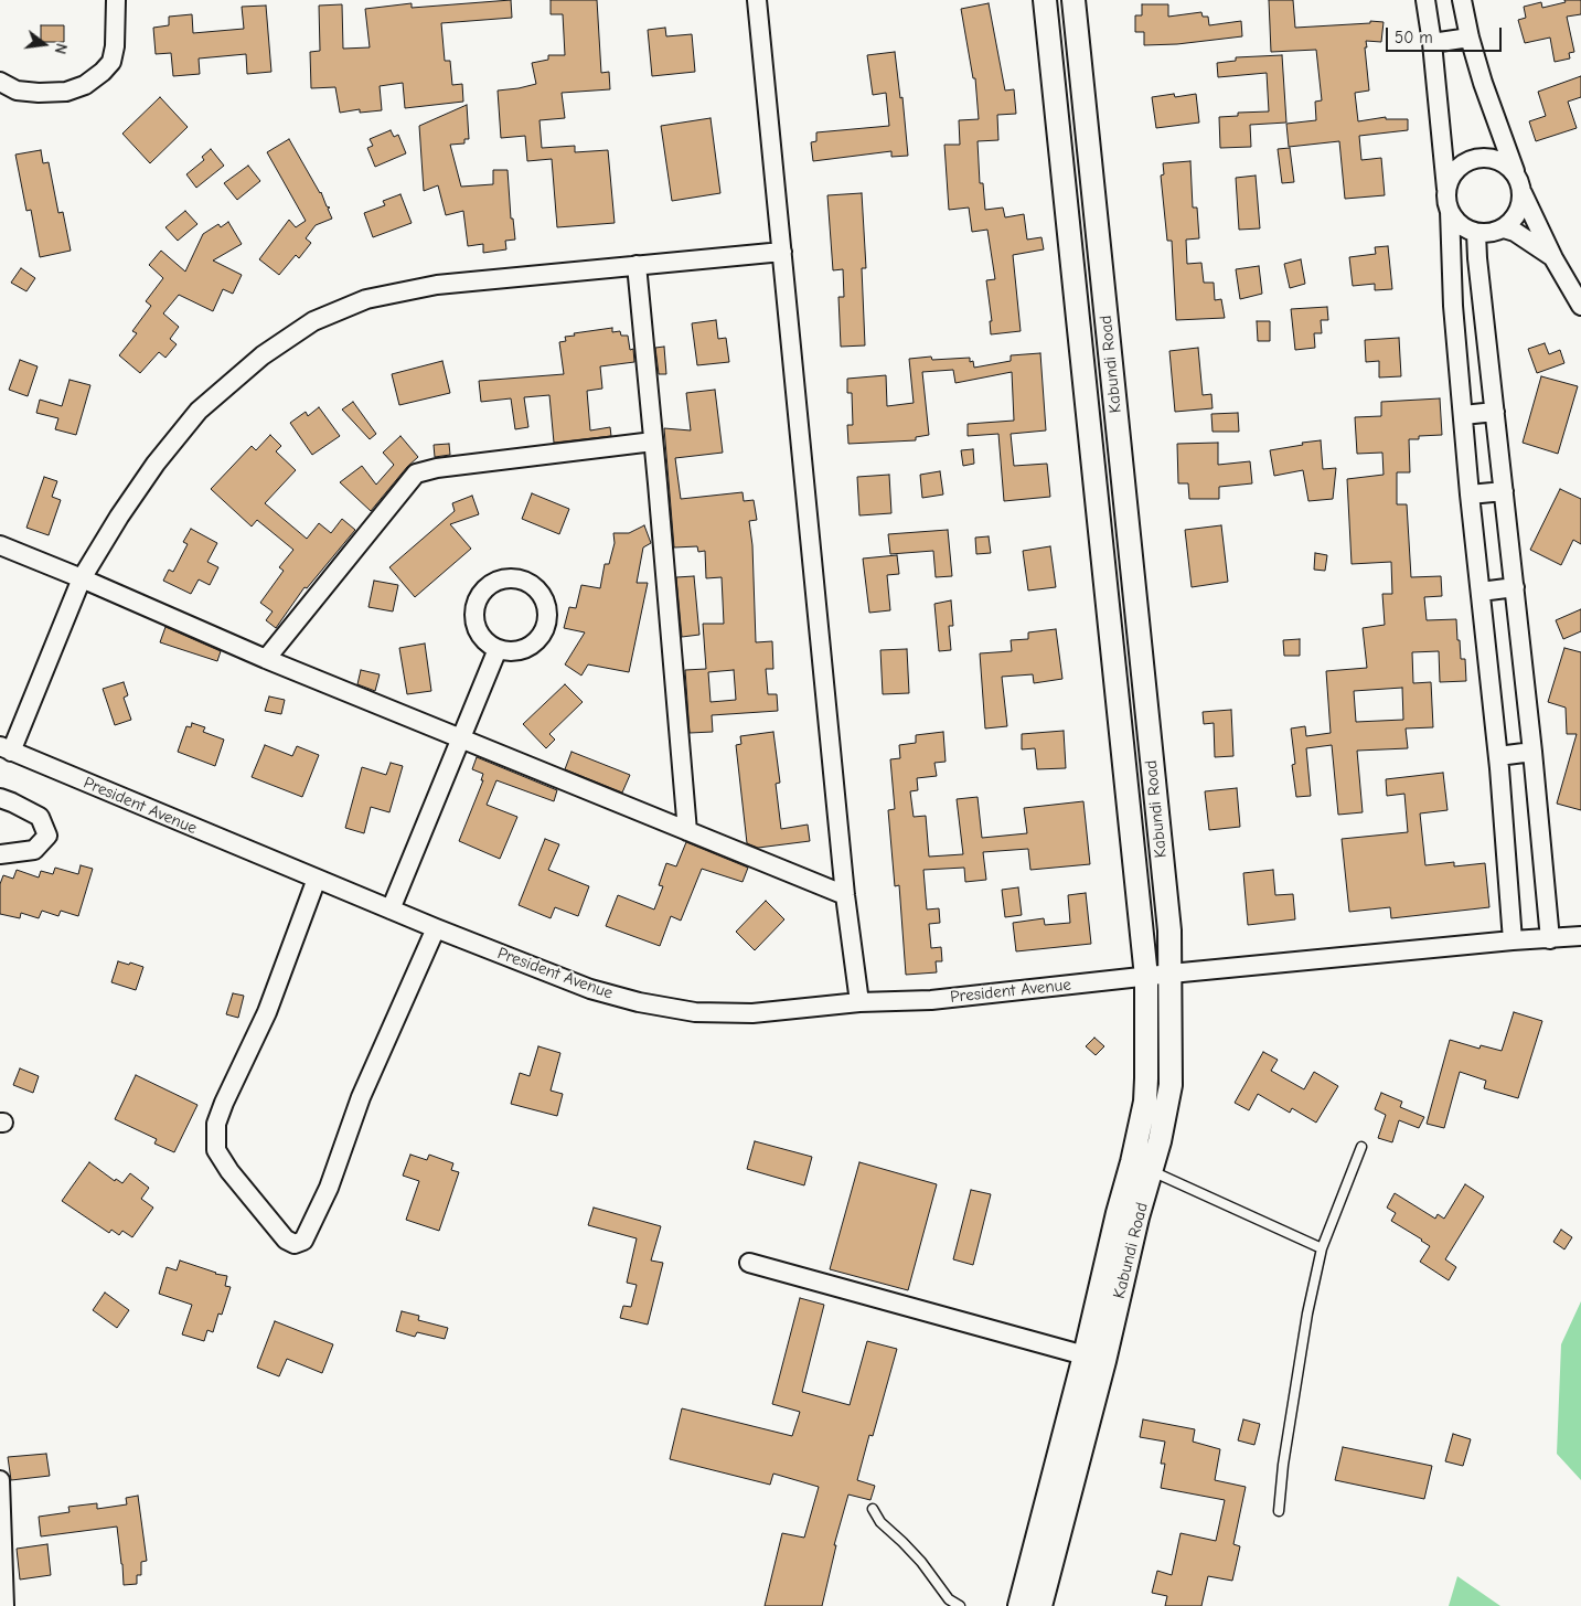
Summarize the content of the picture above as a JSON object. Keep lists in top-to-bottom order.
{
  "streets": {
    "street": ["Kabundi Road", "President Avenue"]
  },
  "crossings": [
    ["Kabundi Road", "President Avenue"]
  ],
  "scale_bar": "50 m",
  "north": "right"
}
